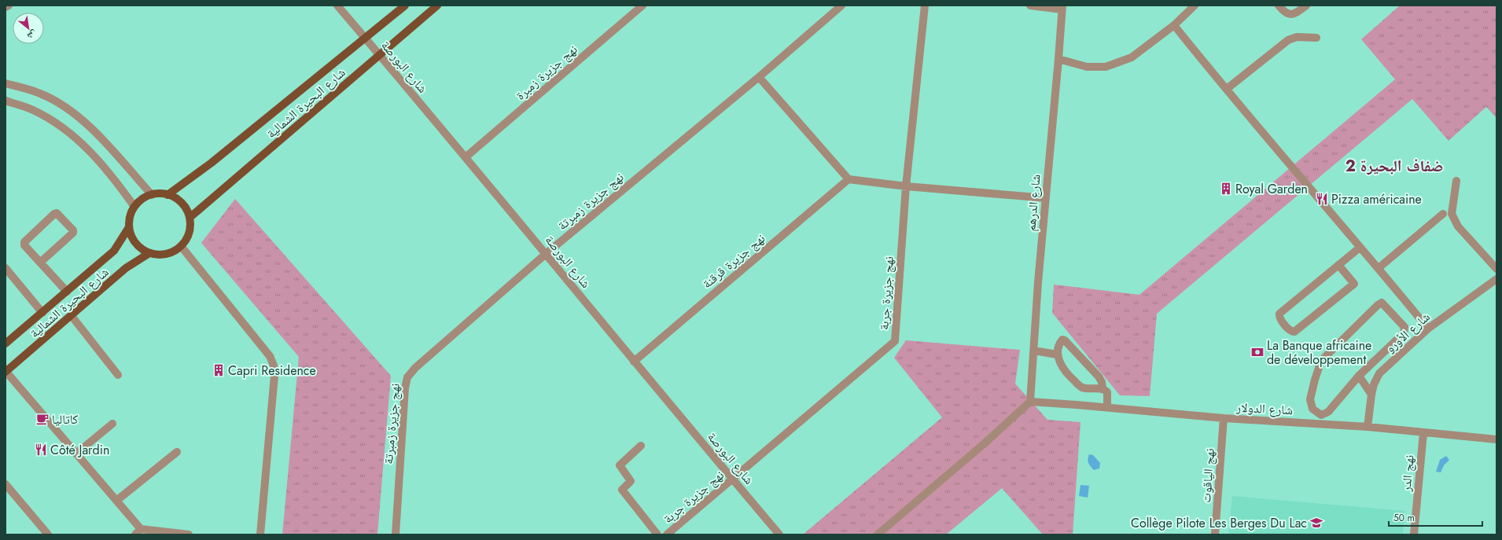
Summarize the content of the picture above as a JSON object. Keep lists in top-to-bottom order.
{
  "streets": {
    "main road": ["شارع البحيرة الشمالية"],
    "street": [
      "شارع البورصة",
      "نهج جزيرة زمبرة",
      "نهج جزيرة زمبرتة",
      "شارع الدرهم",
      "نهج جزيرة قرقنة",
      "نهج جزيرة جربة",
      "شارع الأورو",
      "شارع الدولار",
      "نهج الدر",
      "نهج الياقوت"
    ]
  },
  "crossings": [
    ["شارع البورصة", "نهج جزيرة زمبرة"],
    ["شارع البورصة", "شارع البحيرة الشمالية"],
    ["شارع البورصة", "نهج جزيرة زمبرتة"],
    ["شارع البورصة", "نهج جزيرة قرقنة"],
    ["شارع البورصة", "نهج جزيرة جربة"],
    ["شارع الدرهم", "شارع الدولار"],
    ["شارع الأورو", "شارع الدولار"],
    ["شارع الدولار", "نهج الدر"],
    ["شارع الدولار", "نهج الياقوت"]
  ],
  "districts": ["ضفاف البحيرة 2"],
  "places": {
    "building": ["Royal Garden", "Capri Residence"],
    "restaurant": ["Pizza américaine", "Côté Jardin"],
    "bank": ["La Banque africaine de développement"],
    "cafe": ["كاتاليا"],
    "school or university": ["Collège Pilote Les Berges Du Lac"]
  },
  "scale_bar": "50 m",
  "north": "bottom right"
}
